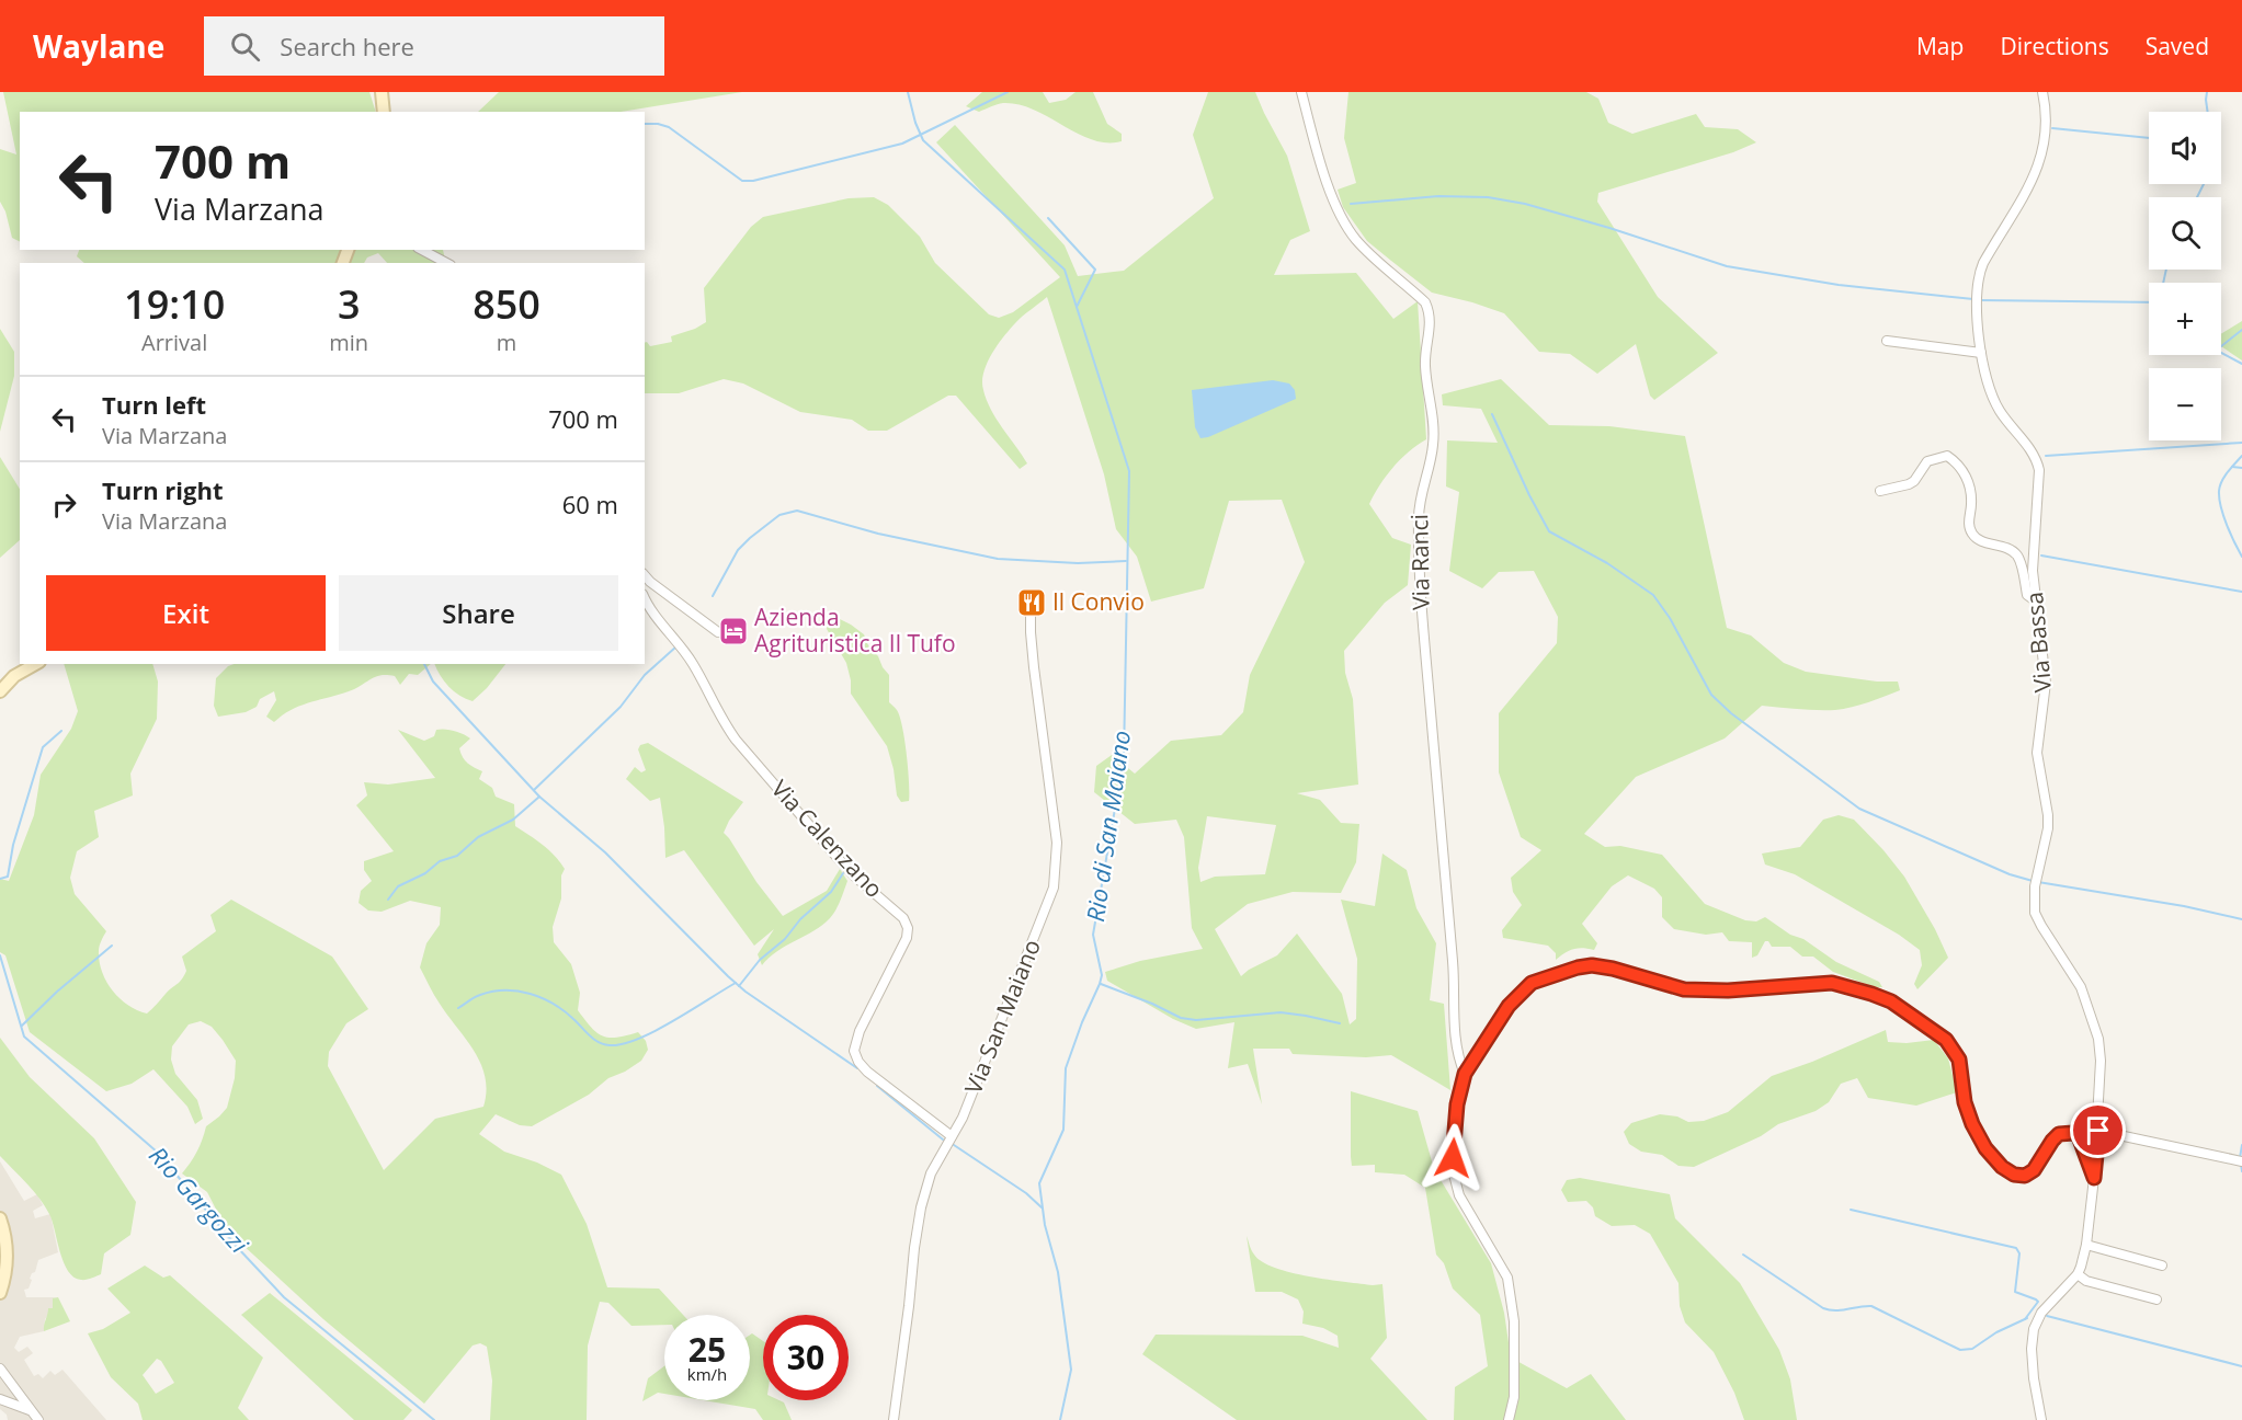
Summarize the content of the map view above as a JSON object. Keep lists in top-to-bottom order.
{
  "streets": {
    "street": [
      "Via Ranci",
      "Via Bassa",
      "Via Calenzano",
      "Via San Maiano"
    ]
  },
  "crossings": [
    ["Via Calenzano", "Via San Maiano"]
  ],
  "water": ["Rio di San Maiano", "Rio Gargozzi"],
  "places": {
    "restaurant": ["Il Convio"],
    "hotel": ["Azienda Agrituristica Il Tufo"]
  },
  "page": {
    "header": "Waylane",
    "search": "Search here",
    "nav": ["Map", "Directions", "Saved"],
    "map_buttons": ["+", "−"],
    "turn": ["700 m", "Via Marzana"],
    "eta": [
      "19:10",
      "Arrival",
      "3",
      "min",
      "850",
      "m"
    ],
    "list": [
      {
        "name": "Turn left",
        "note": "Via Marzana",
        "value": "700 m"
      },
      {
        "name": "Turn right",
        "note": "Via Marzana",
        "value": "60 m"
      }
    ],
    "buttons": ["Exit", "Share"],
    "speed": "25 km/h",
    "limit": "30"
  }
}
